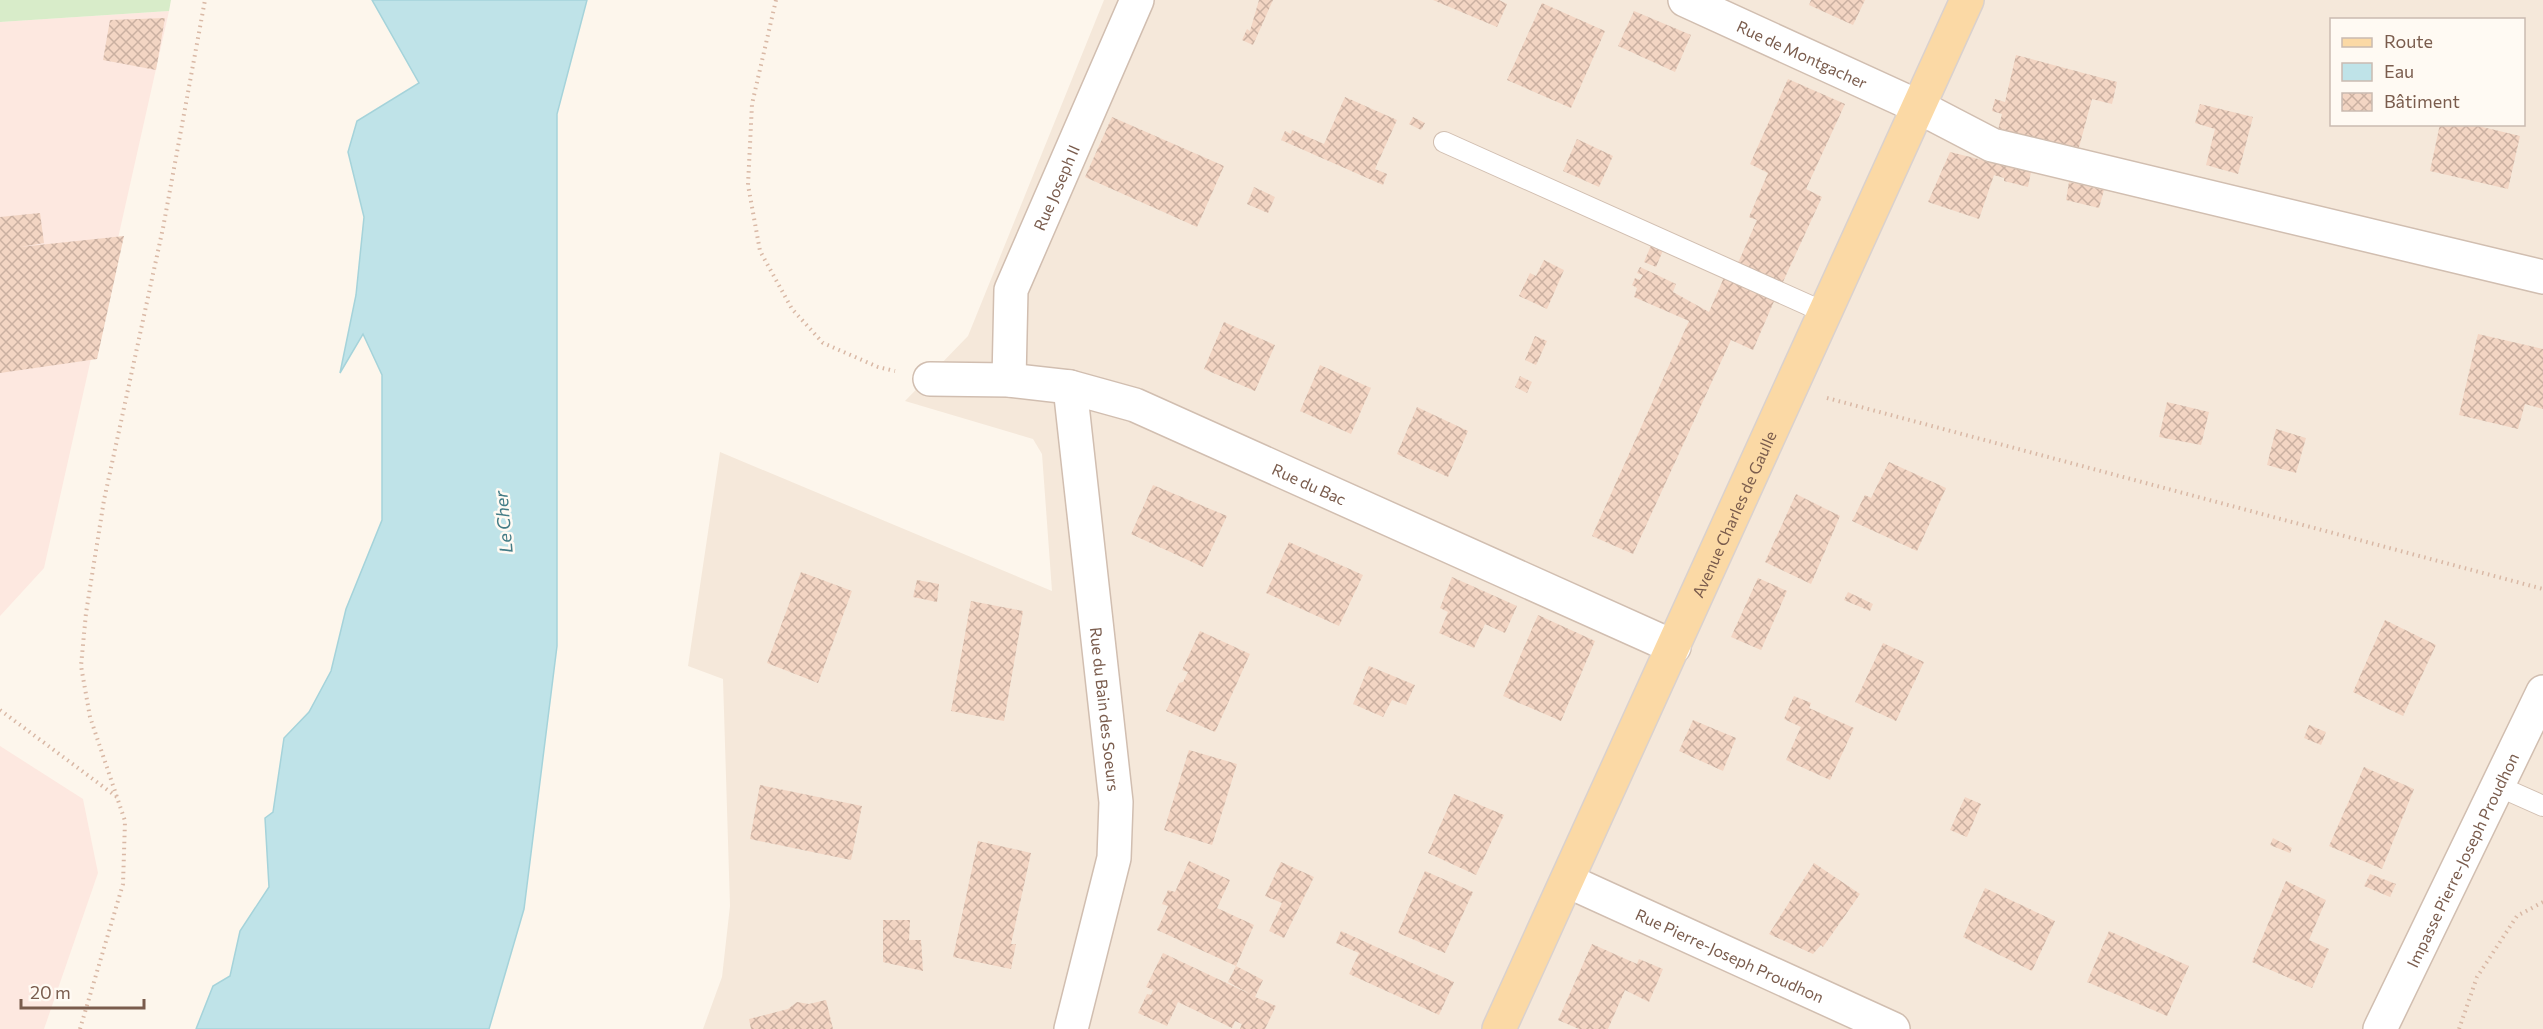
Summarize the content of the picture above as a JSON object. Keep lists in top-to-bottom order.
{
  "streets": {
    "main road": ["Avenue Charles de Gaulle"],
    "street": [
      "Rue de Montgacher",
      "Rue Joseph II",
      "Rue du Bac",
      "Rue du Bain des Soeurs",
      "Impasse Pierre-Joseph Proudhon",
      "Rue Pierre-Joseph Proudhon"
    ]
  },
  "crossings": [
    ["Rue de Montgacher", "Avenue Charles de Gaulle"],
    ["Rue Joseph II", "Rue du Bac"],
    ["Rue du Bac", "Avenue Charles de Gaulle"],
    ["Rue du Bac", "Rue du Bain des Soeurs"],
    ["Avenue Charles de Gaulle", "Rue Pierre-Joseph Proudhon"]
  ],
  "water": ["Le Cher"],
  "legend": ["Route", "Eau", "Bâtiment"],
  "scale_bar": "20 m"
}
